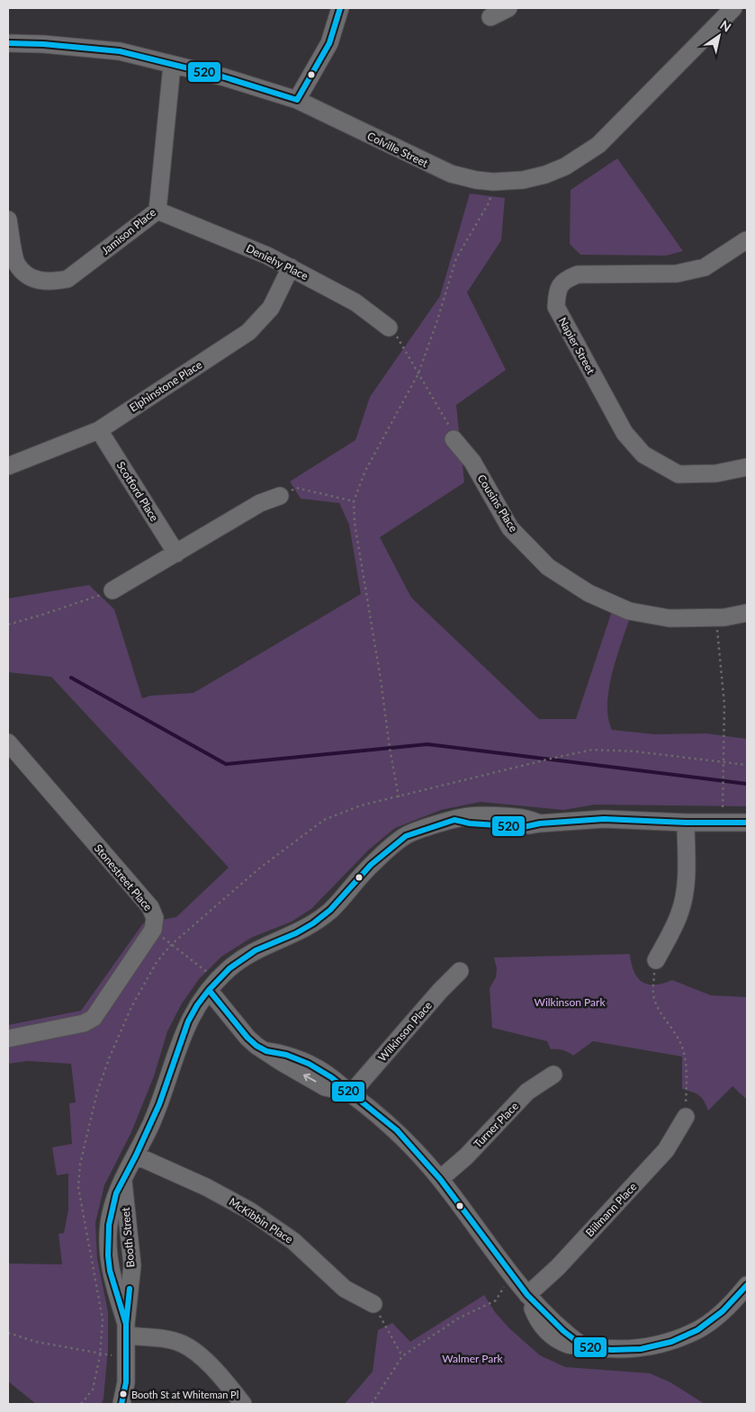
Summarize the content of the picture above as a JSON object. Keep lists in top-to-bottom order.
{
  "streets": {
    "street": [
      "Colville Street",
      "Jamison Place",
      "Deniehy Place",
      "Napier Street",
      "Elphinstone Place",
      "Scotford Place",
      "Cousins Place",
      "Stonestreet Place",
      "Wilkinson Place",
      "Turner Place",
      "Biilmann Place",
      "McKibbin Place",
      "Booth Street"
    ]
  },
  "crossings": [
    ["Colville Street", "Jamison Place"],
    ["Jamison Place", "Deniehy Place"],
    ["Deniehy Place", "Elphinstone Place"],
    ["Elphinstone Place", "Scotford Place"],
    ["McKibbin Place", "Booth Street"]
  ],
  "parks": ["Wilkinson Park", "Walmer Park"],
  "places": ["Booth St at Whiteman Pl"],
  "lines": ["transit line 520"],
  "north": "top right"
}
